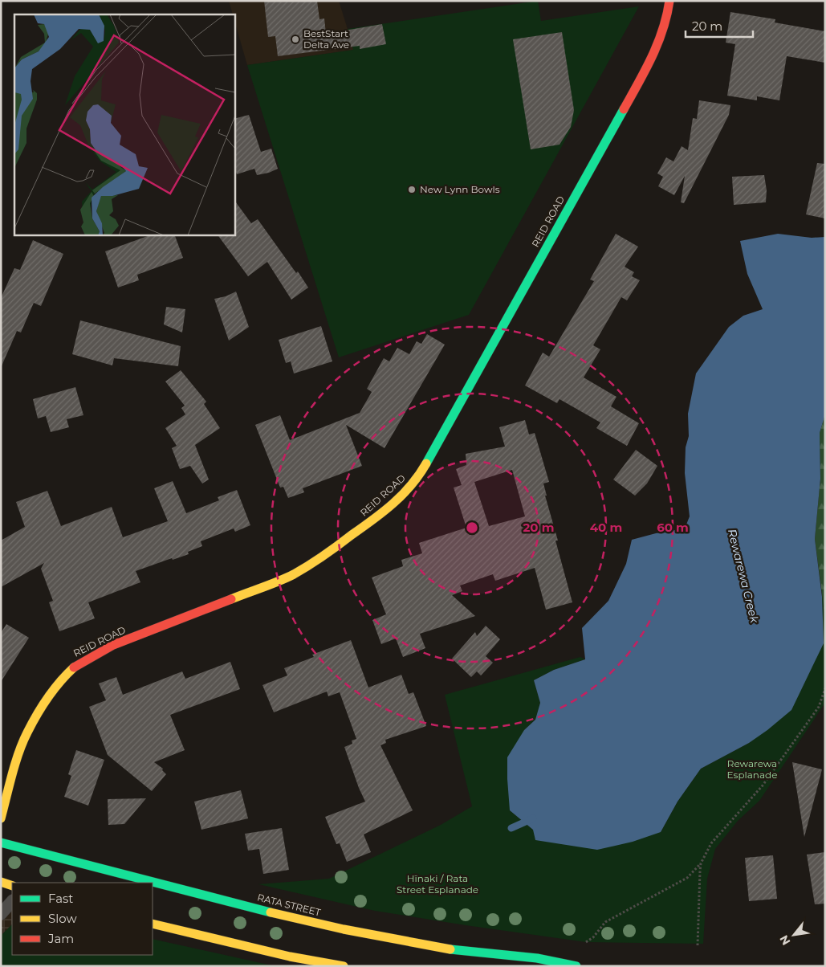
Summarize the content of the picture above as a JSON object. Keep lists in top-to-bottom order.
{
  "streets": {
    "street": ["REID ROAD", "RATA STREET"]
  },
  "water": ["Rewarewa Creek"],
  "parks": ["Rewarewa Esplanade", "Hīnaki / Rata Street Esplanade"],
  "places": ["BestStart Delta Ave", "New Lynn Bowls"],
  "legend": ["Fast", "Slow", "Jam"],
  "scale_bar": "20 m",
  "north": "bottom left",
  "rings": ["20 m", "40 m", "60 m"]
}
